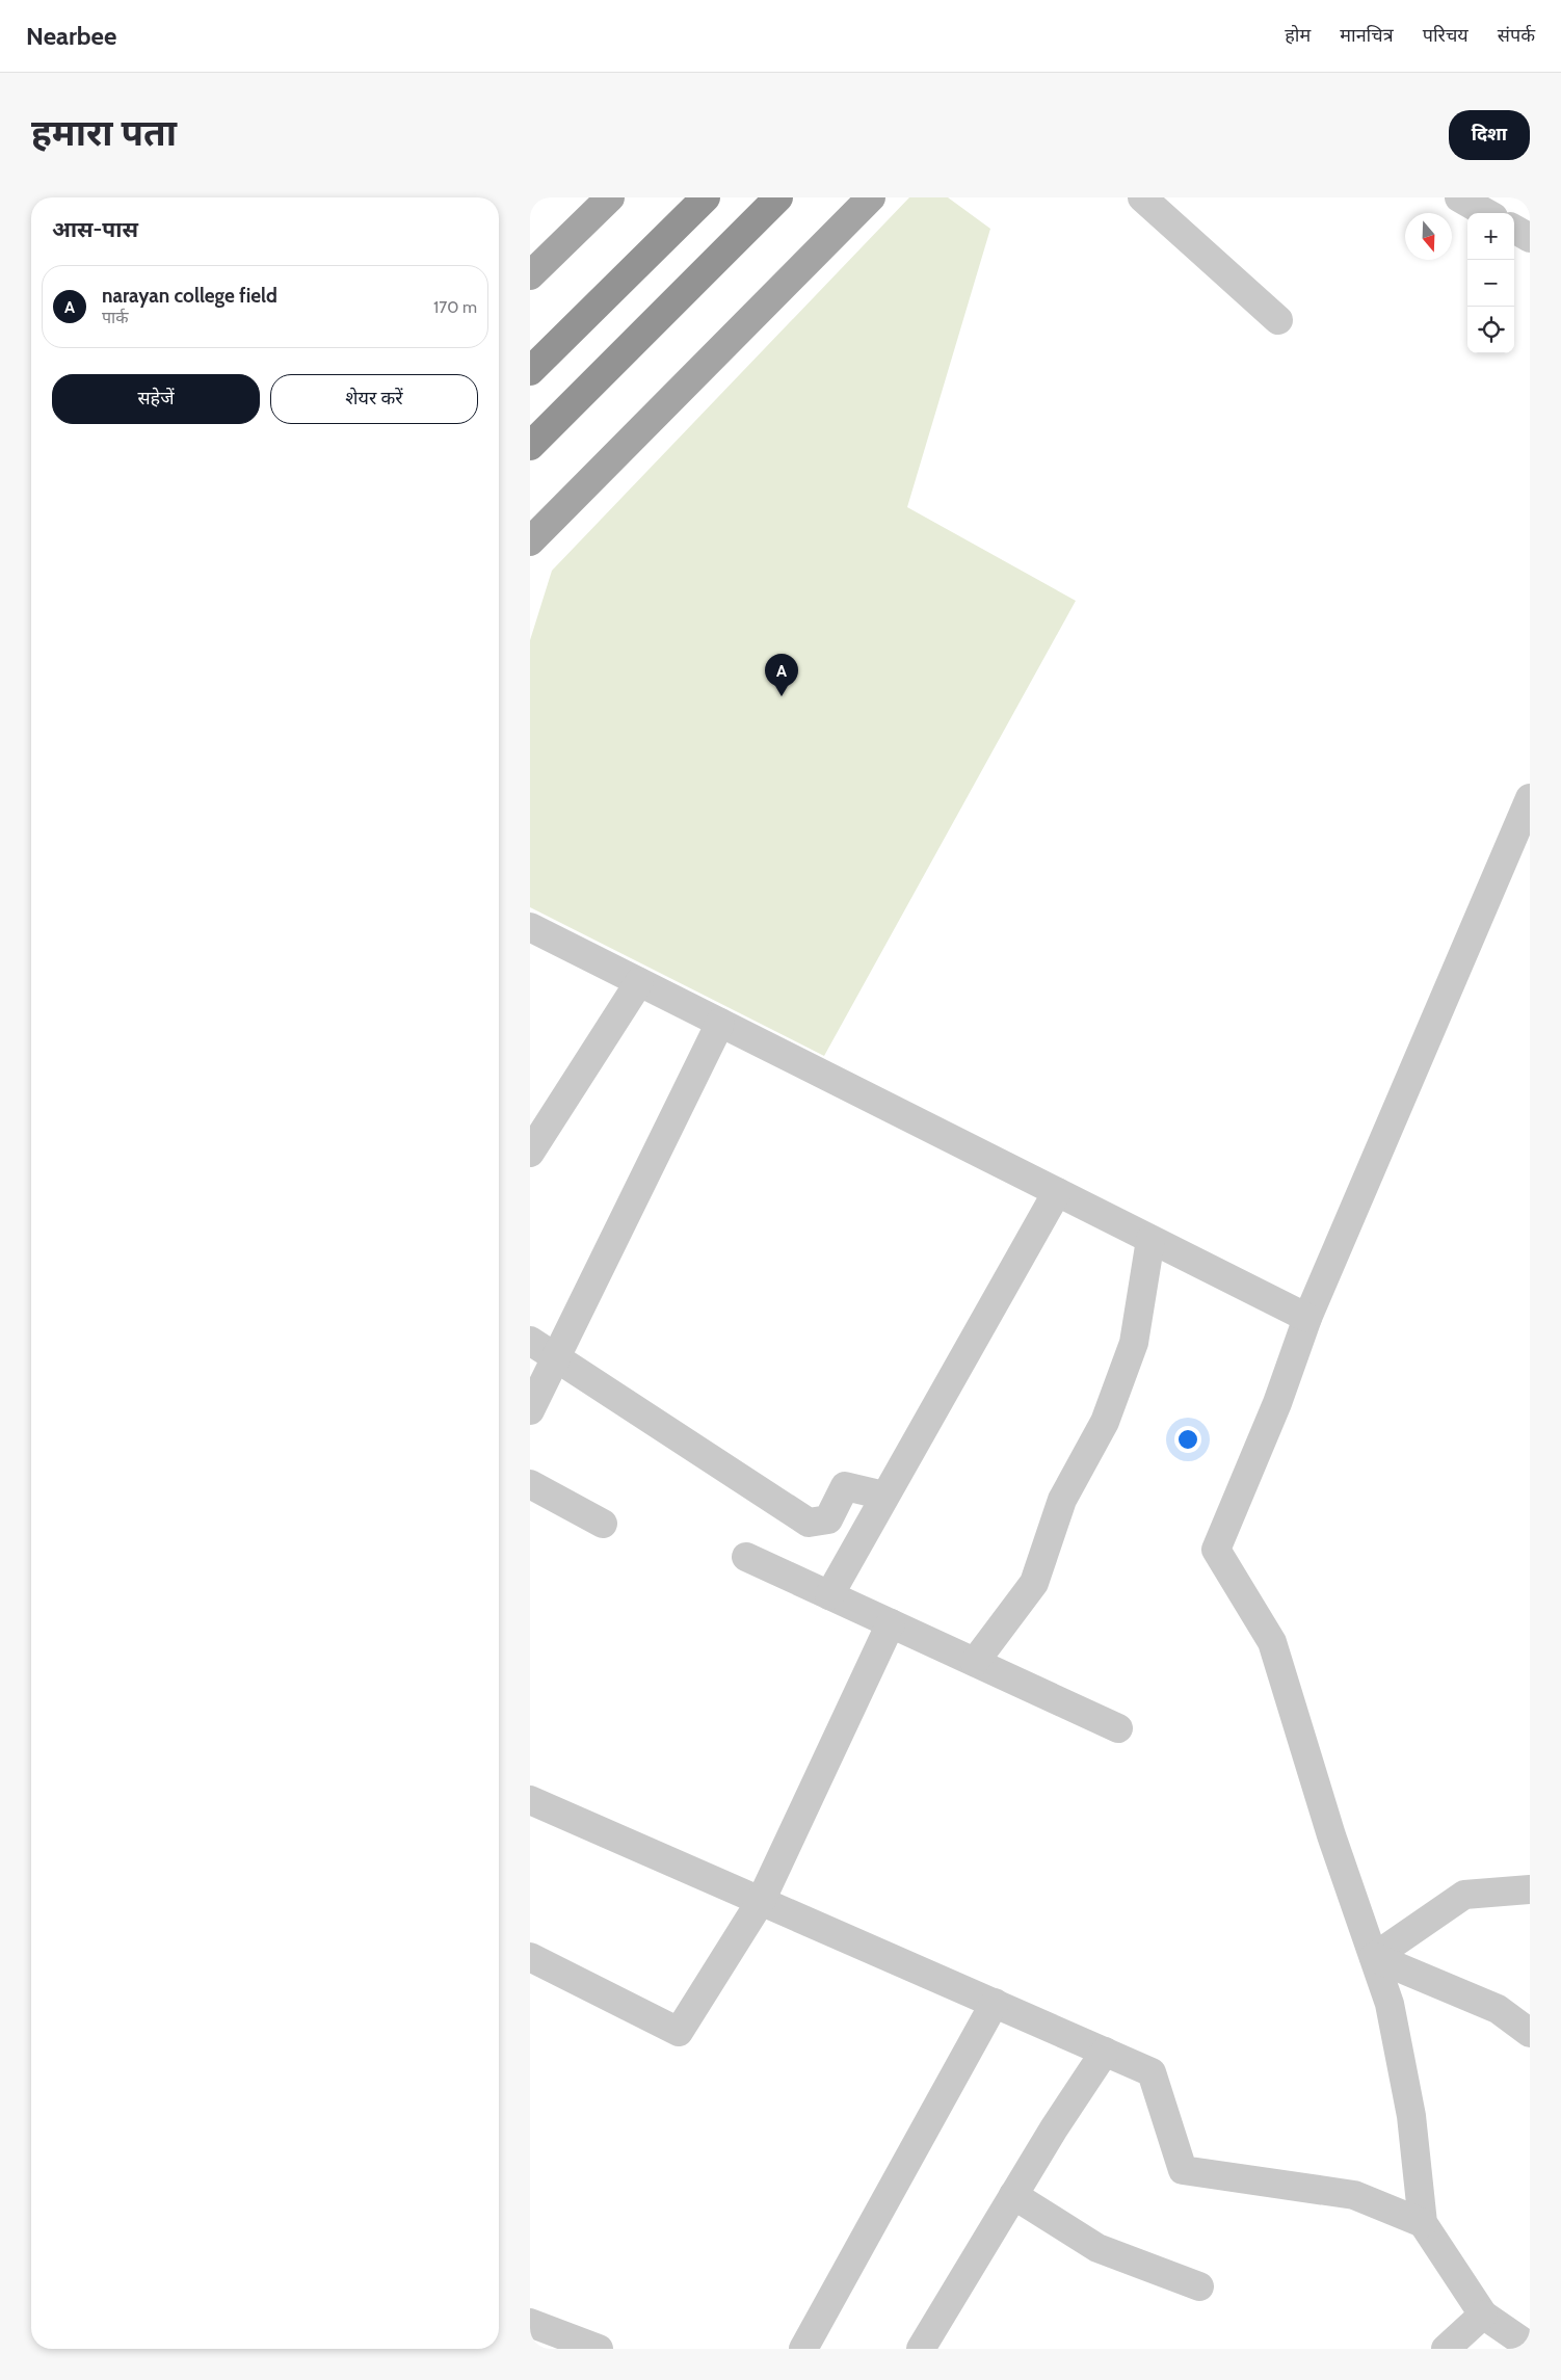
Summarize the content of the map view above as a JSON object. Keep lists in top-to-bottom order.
{
  "north": "bottom",
  "page": {
    "header": "Nearbee",
    "nav": [
      "होम",
      "मानचित्र",
      "परिचय",
      "संपर्क"
    ],
    "title": "हमारा पता",
    "buttons": [
      "दिशा",
      ["सहेजें", "शेयर करें"]
    ],
    "heading": "आस-पास",
    "map_buttons": ["+", "−"],
    "list": [
      {
        "mark": "A",
        "name": "narayan college field",
        "note": "पार्क",
        "value": "170 m"
      }
    ],
    "pins": "A"
  }
}
